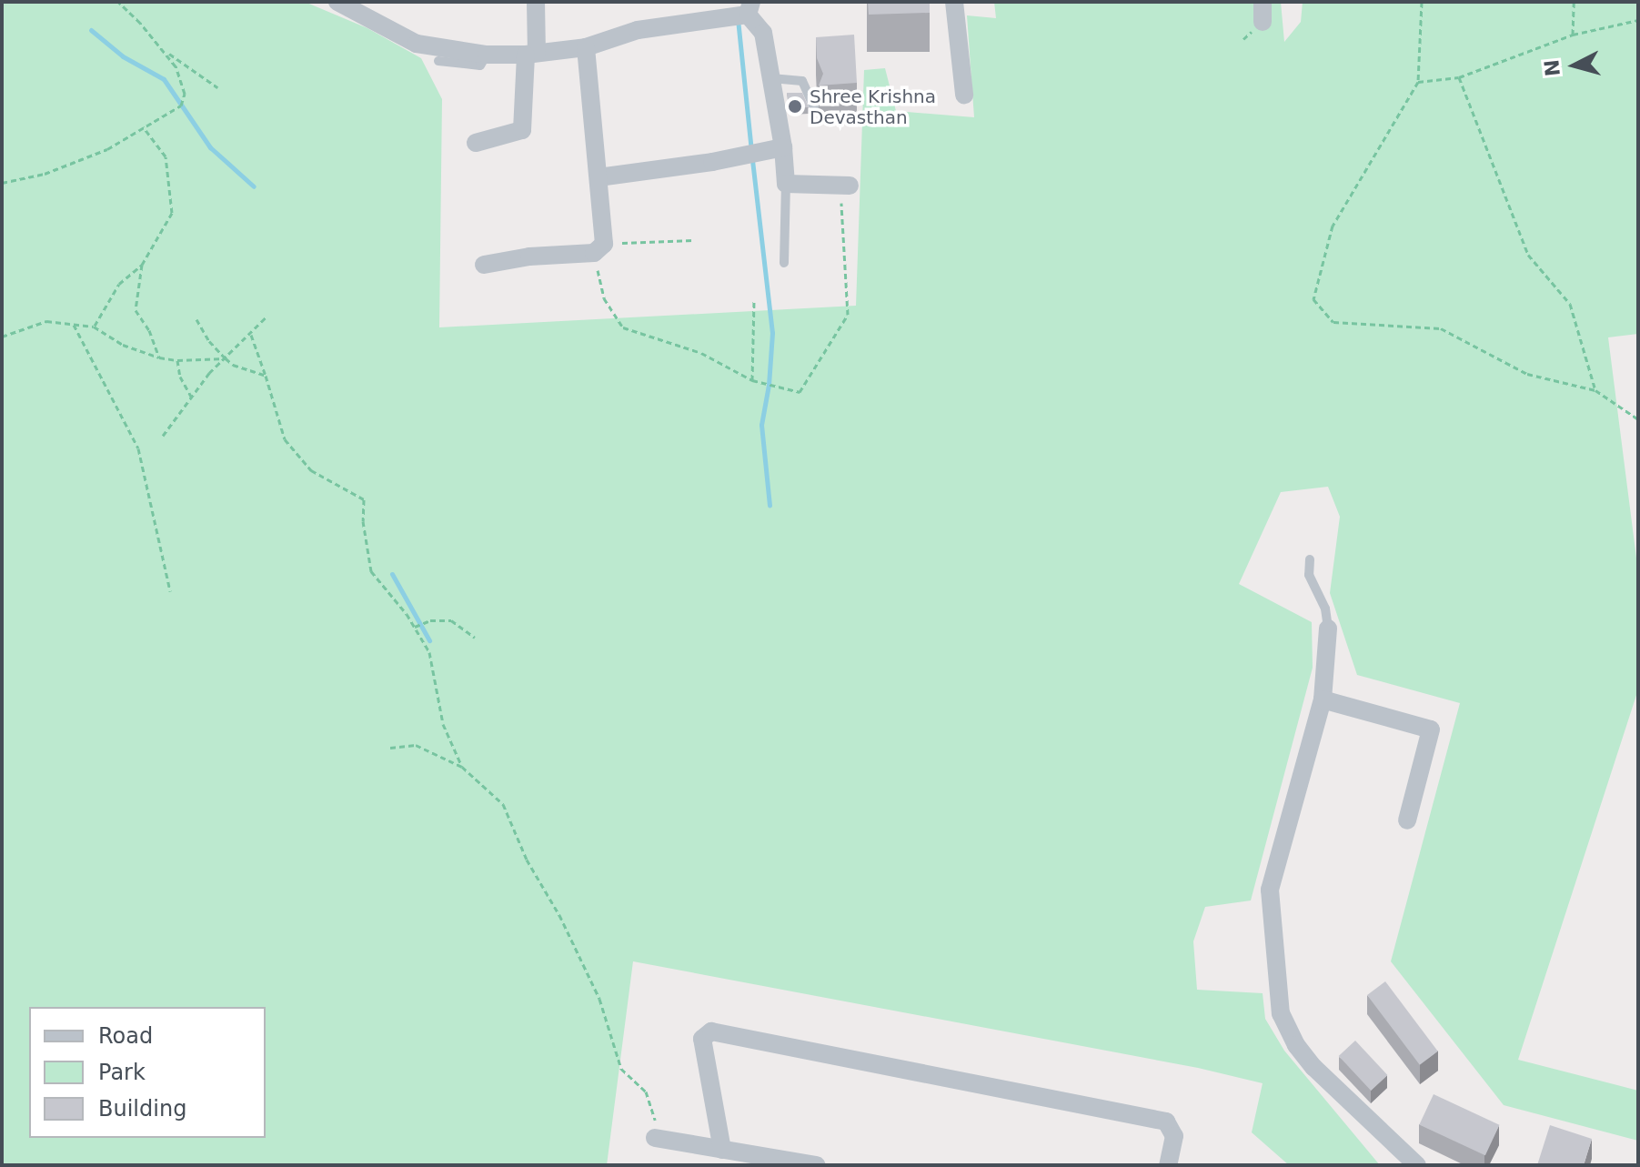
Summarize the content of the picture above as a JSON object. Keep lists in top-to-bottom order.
{
  "places": ["Shree Krishna Devasthan"],
  "legend": ["Road", "Park", "Building"],
  "north": "left"
}
